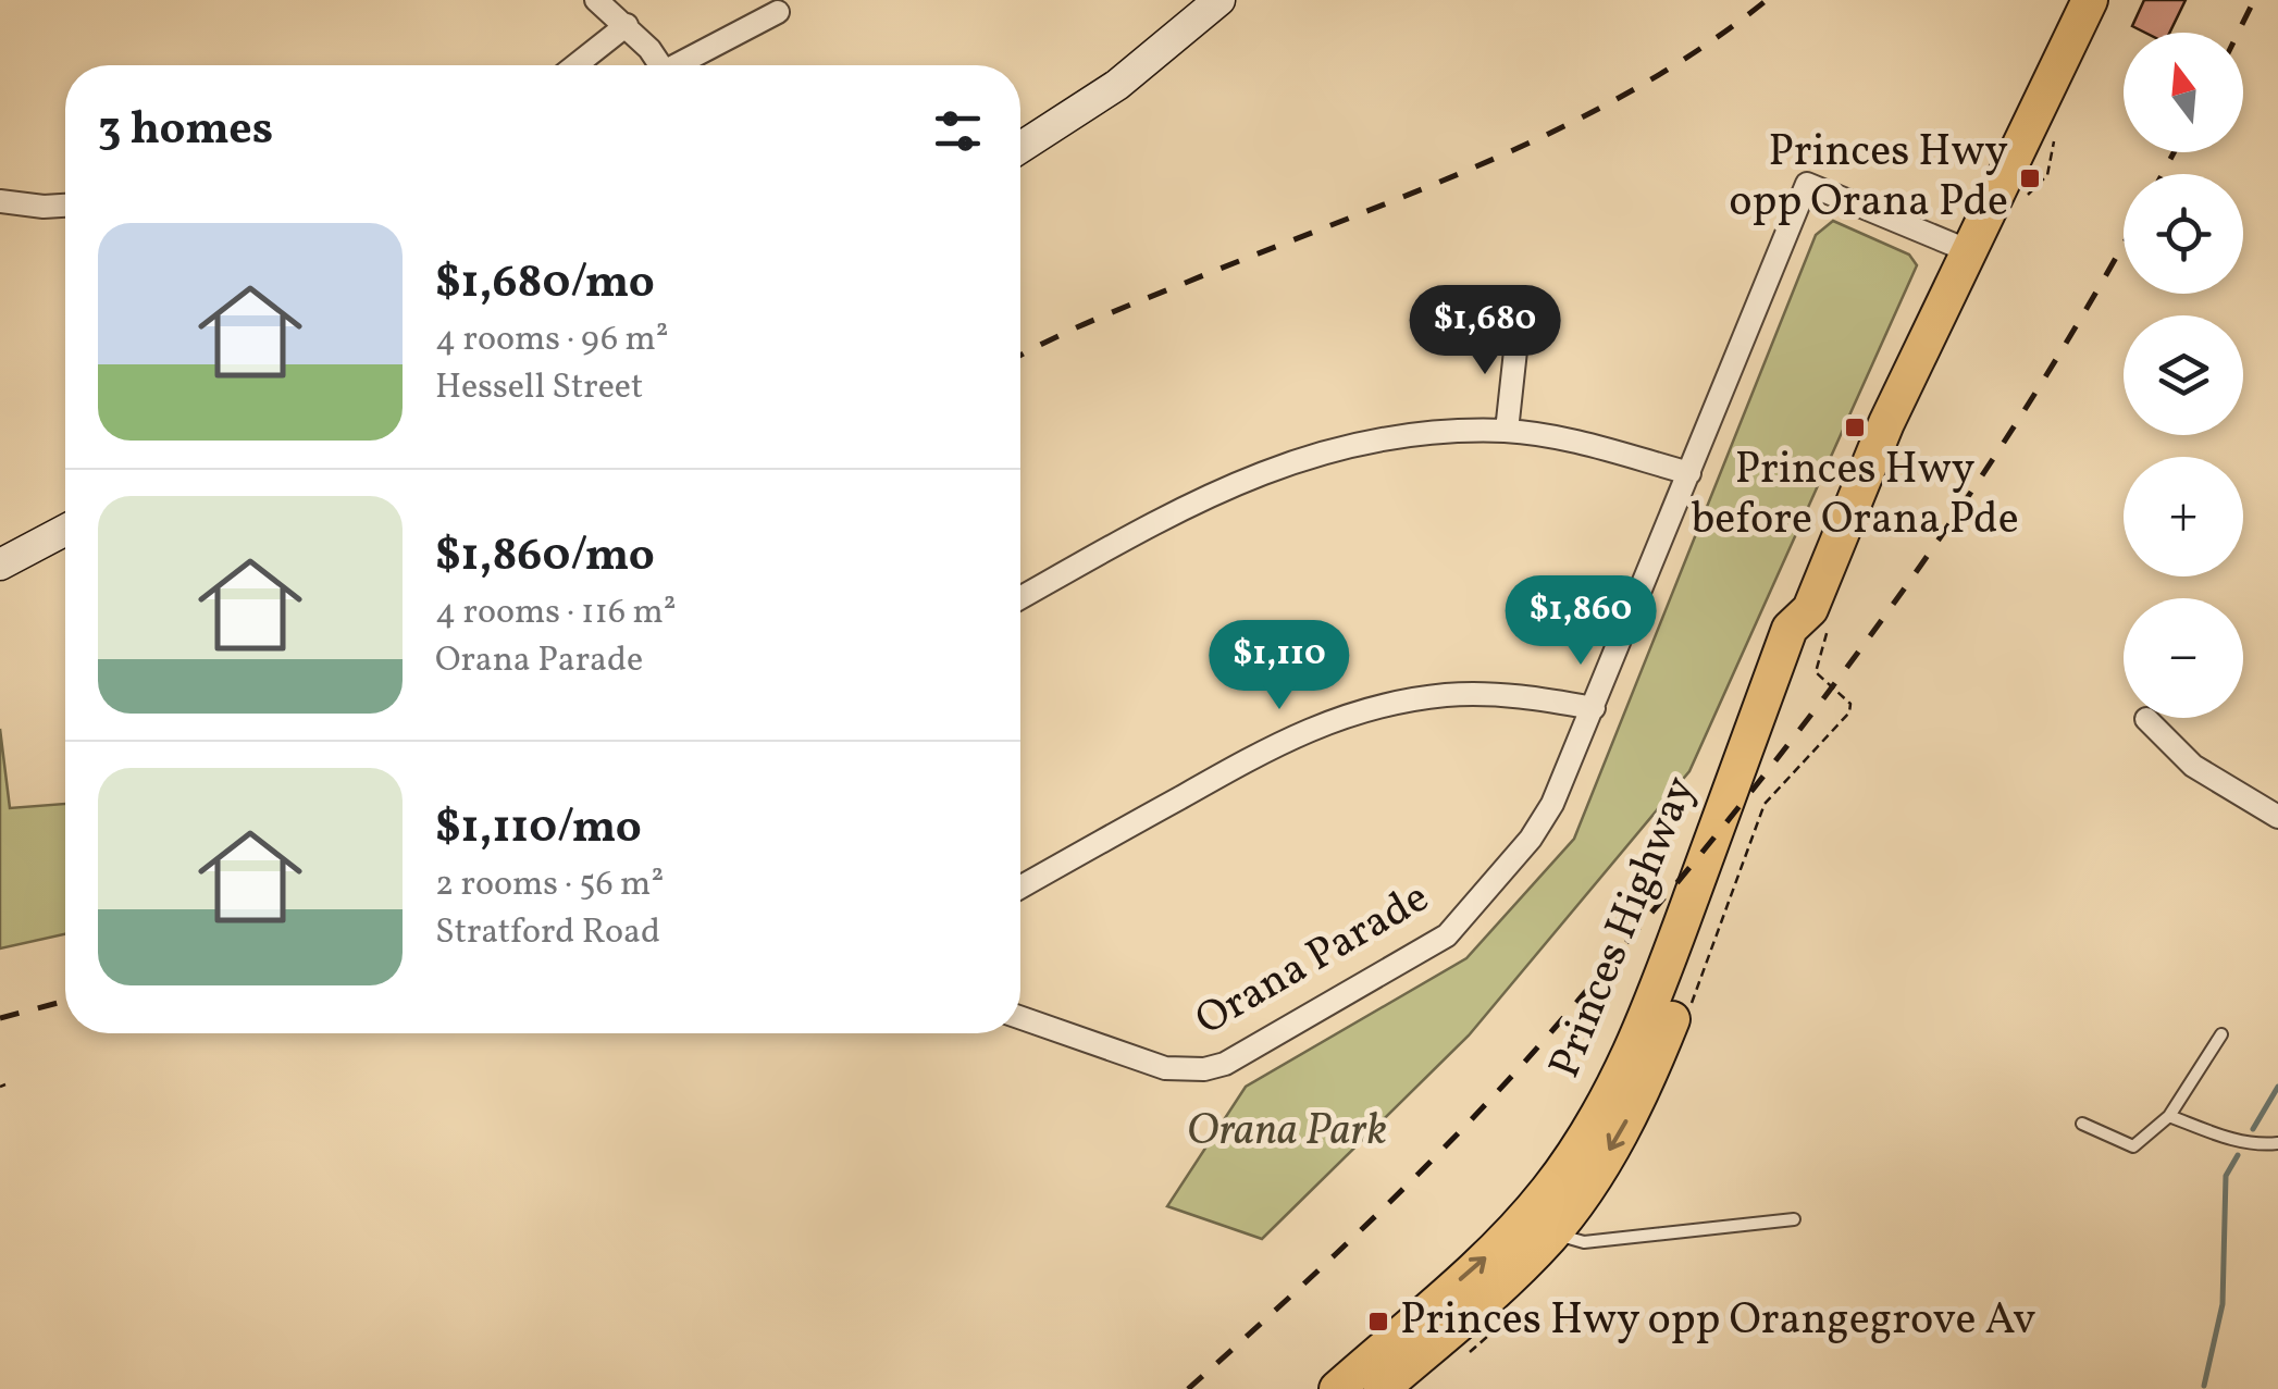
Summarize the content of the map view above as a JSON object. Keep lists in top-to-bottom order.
{
  "streets": {
    "main road": ["Princes Highway"],
    "street": ["Orana Parade"]
  },
  "crossings": [
    ["Princes Highway", "Orana Parade"]
  ],
  "parks": ["Orana Park"],
  "places": {
    "transit": ["Princes Hwy opp Orana Pde", "Princes Hwy before Orana Pde", "Princes Hwy opp Orangegrove Av"]
  },
  "north": "top",
  "page": {
    "map_buttons": ["+", "−"],
    "heading": "3 homes",
    "list": [
      {
        "name": "$1,680/mo",
        "note": "4 rooms · 96 m² · Hessell Street"
      },
      {
        "name": "$1,860/mo",
        "note": "4 rooms · 116 m² · Orana Parade"
      },
      {
        "name": "$1,110/mo",
        "note": "2 rooms · 56 m² · Stratford Road"
      }
    ],
    "price": ["$1,680", "$1,860", "$1,110"]
  }
}
